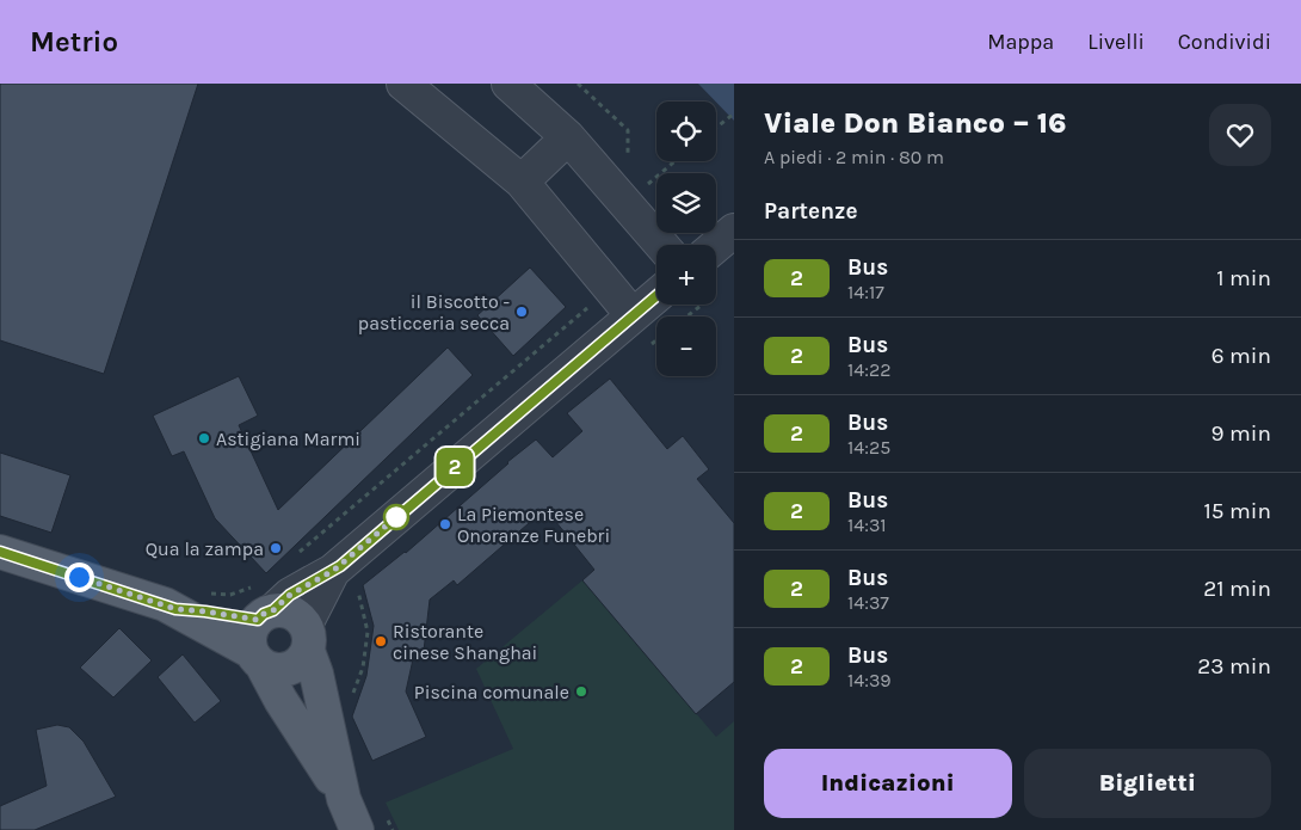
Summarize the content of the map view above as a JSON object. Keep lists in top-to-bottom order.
{
  "places": [
    "il Biscotto - pasticceria secca",
    "Astigiana Marmi",
    "La Piemontese Onoranze Funebri",
    "Qua la zampa",
    "Ristorante cinese Shanghai",
    "Piscina comunale"
  ],
  "lines": ["bus line 2"],
  "page": {
    "header": "Metrio",
    "nav": ["Mappa", "Livelli", "Condividi"],
    "on_map": "2",
    "heading": [
      ["Viale Don Bianco – 16", "A piedi · 2 min · 80 m"],
      "Partenze"
    ],
    "map_buttons": ["+", "−"],
    "list": [
      {
        "mark": "2",
        "name": "Bus",
        "note": "14:17",
        "value": "1 min"
      },
      {
        "mark": "2",
        "name": "Bus",
        "note": "14:22",
        "value": "6 min"
      },
      {
        "mark": "2",
        "name": "Bus",
        "note": "14:25",
        "value": "9 min"
      },
      {
        "mark": "2",
        "name": "Bus",
        "note": "14:31",
        "value": "15 min"
      },
      {
        "mark": "2",
        "name": "Bus",
        "note": "14:37",
        "value": "21 min"
      },
      {
        "mark": "2",
        "name": "Bus",
        "note": "14:39",
        "value": "23 min"
      }
    ],
    "buttons": ["Indicazioni", "Biglietti"]
  }
}
